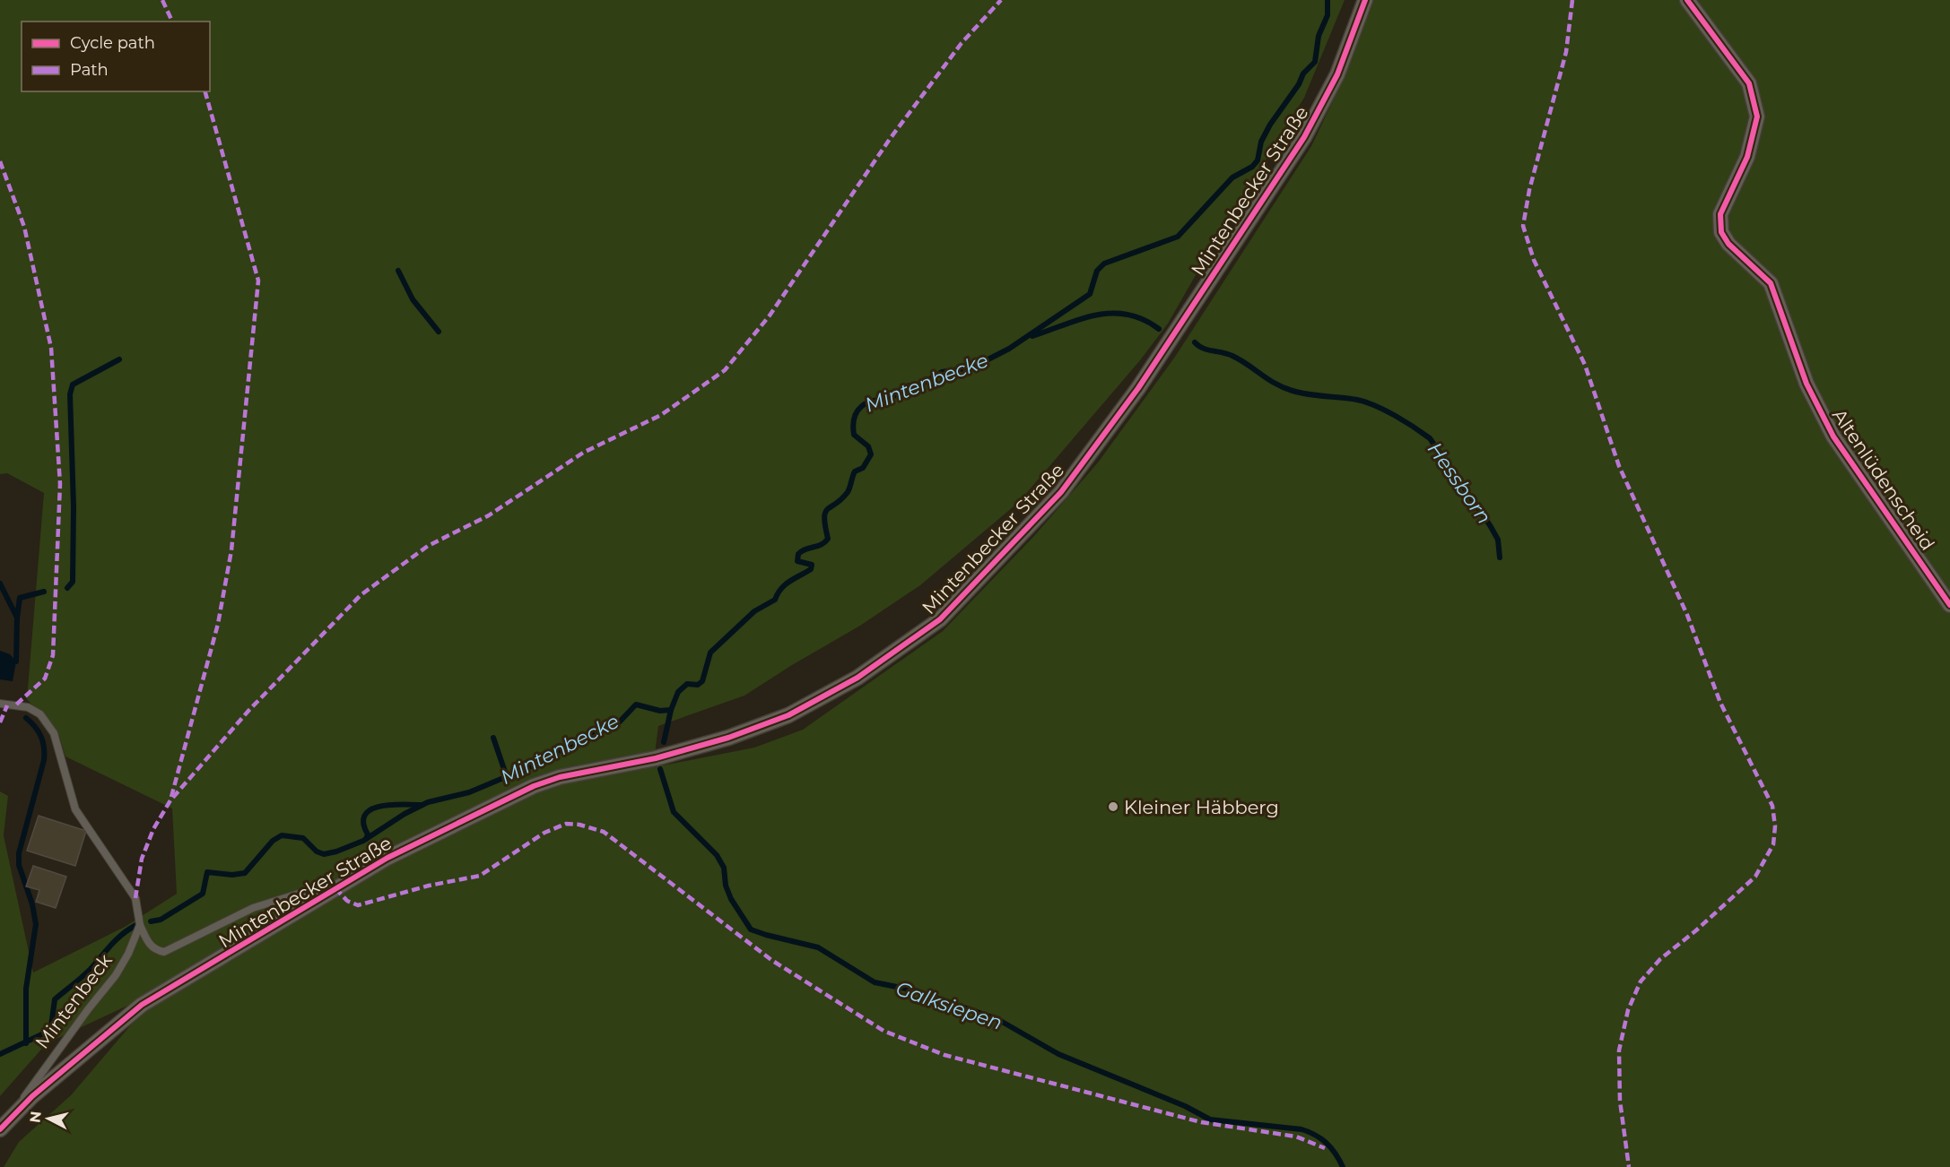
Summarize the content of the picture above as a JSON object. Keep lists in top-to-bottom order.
{
  "streets": {
    "street": ["Mintenbecker Straße", "Altenlüdenscheid"],
    "lane": ["Mintenbeck"]
  },
  "crossings": [
    ["Mintenbecker Straße", "Mintenbeck"]
  ],
  "water": ["Mintenbecke", "Hessborn", "Galksiepen"],
  "places": ["Kleiner Häbberg"],
  "legend": ["Cycle path", "Path"],
  "north": "left"
}
